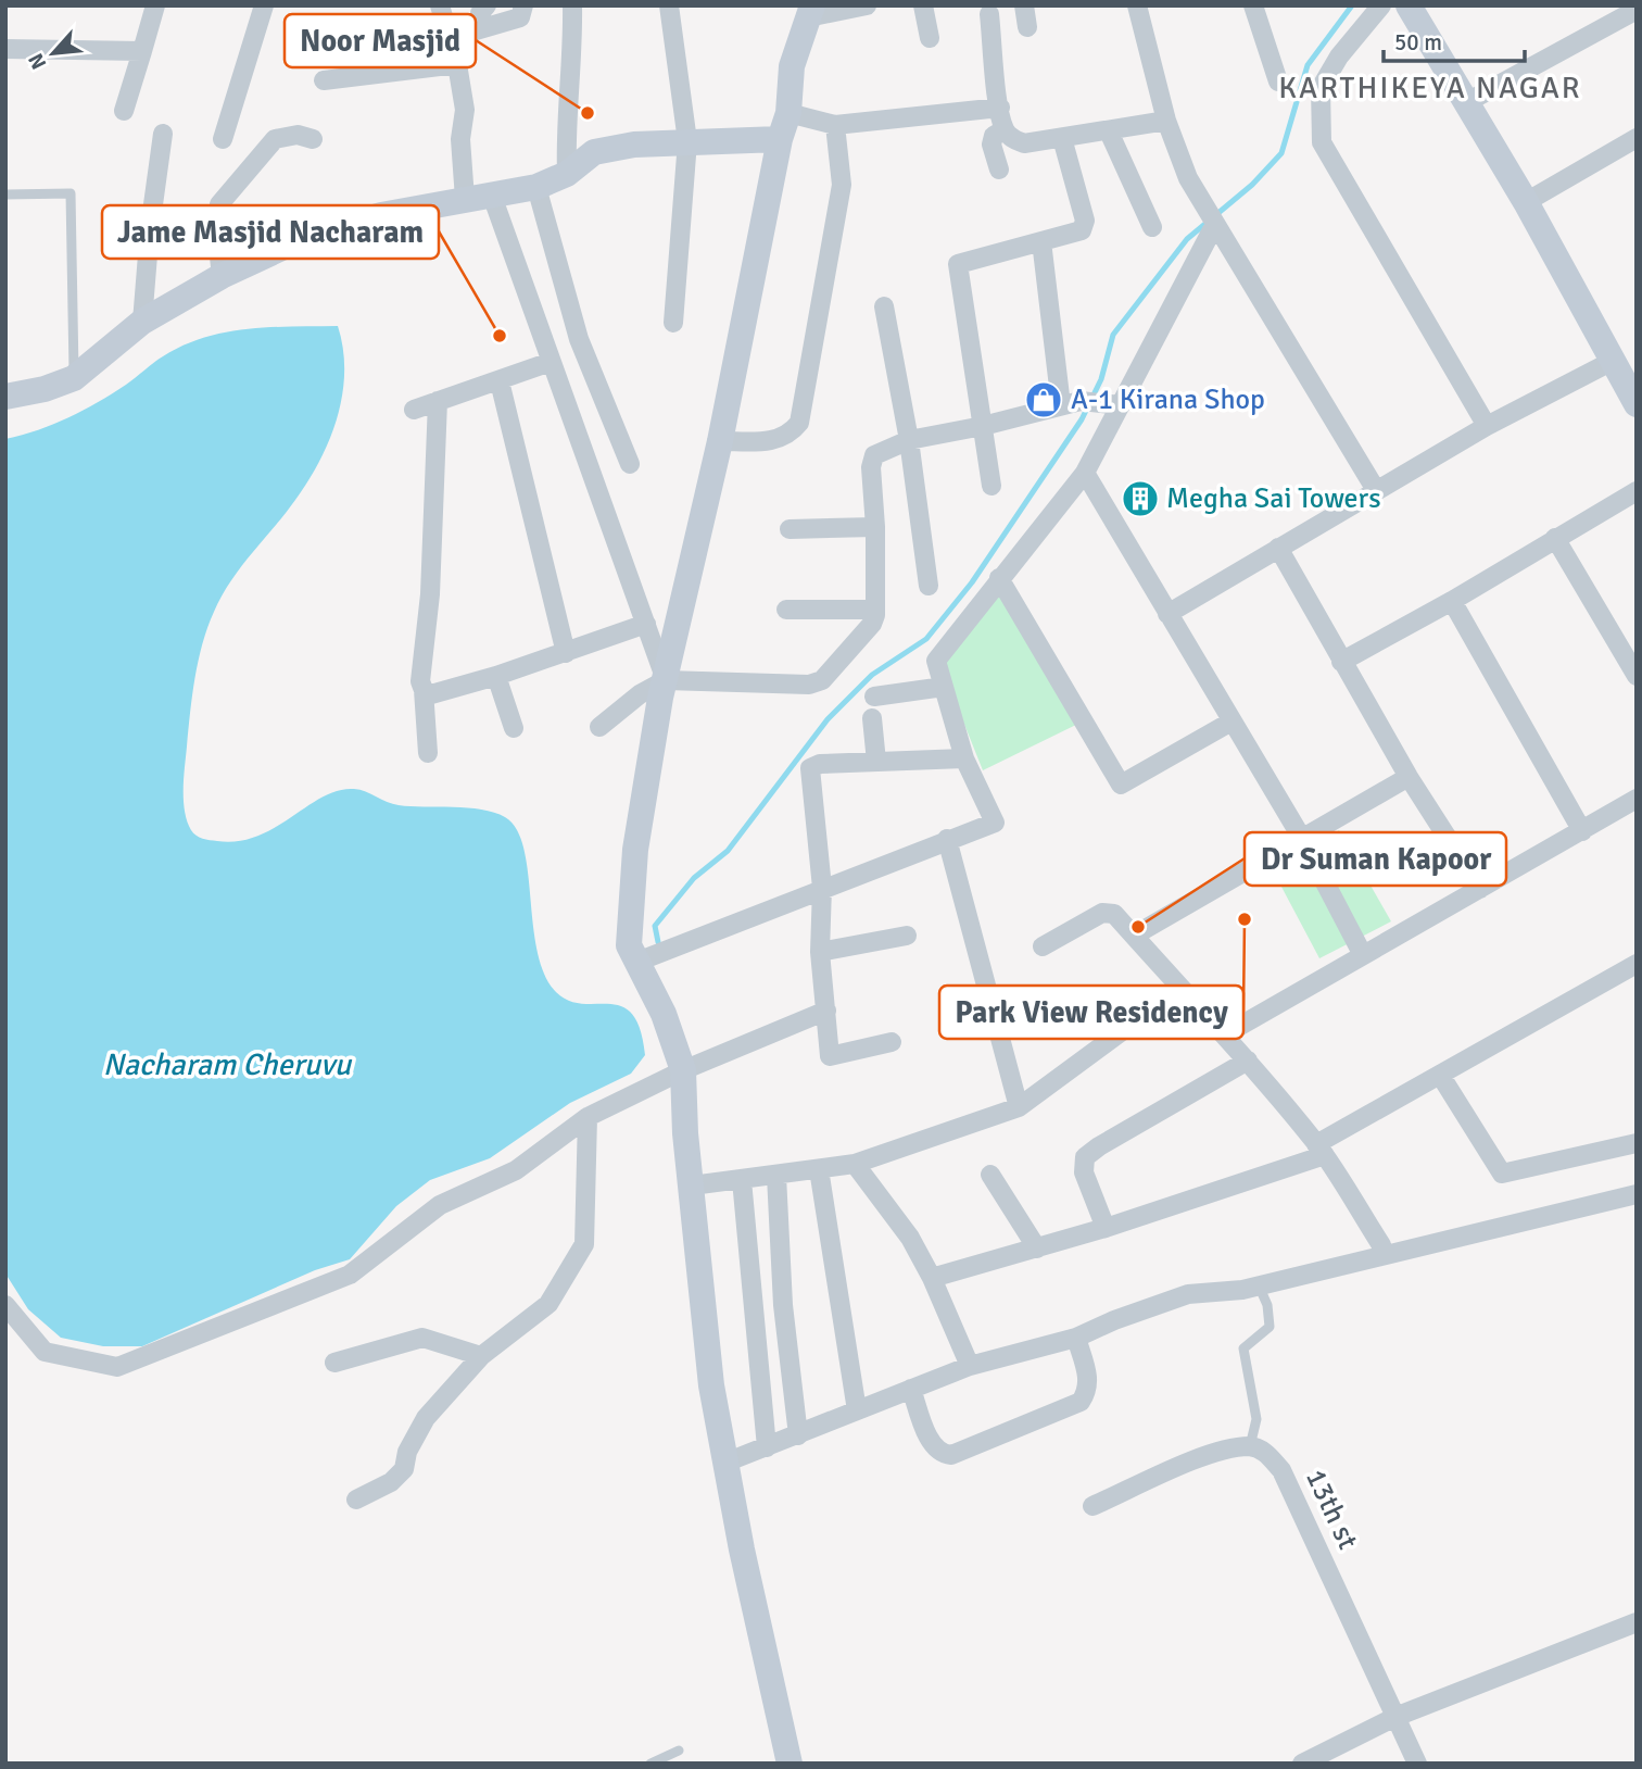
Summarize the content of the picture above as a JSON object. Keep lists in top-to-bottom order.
{
  "streets": {
    "street": ["13th st"]
  },
  "districts": ["KARTHIKEYA NAGAR"],
  "water": ["Nacharam Cheruvu"],
  "places": {
    "other": [
      "Noor Masjid",
      "Jame Masjid Nacharam",
      "Park View Residency",
      "Dr Suman Kapoor"
    ],
    "shop": ["A-1 Kirana Shop"],
    "building": ["Megha Sai Towers"]
  },
  "scale_bar": "50 m",
  "north": "bottom left"
}
